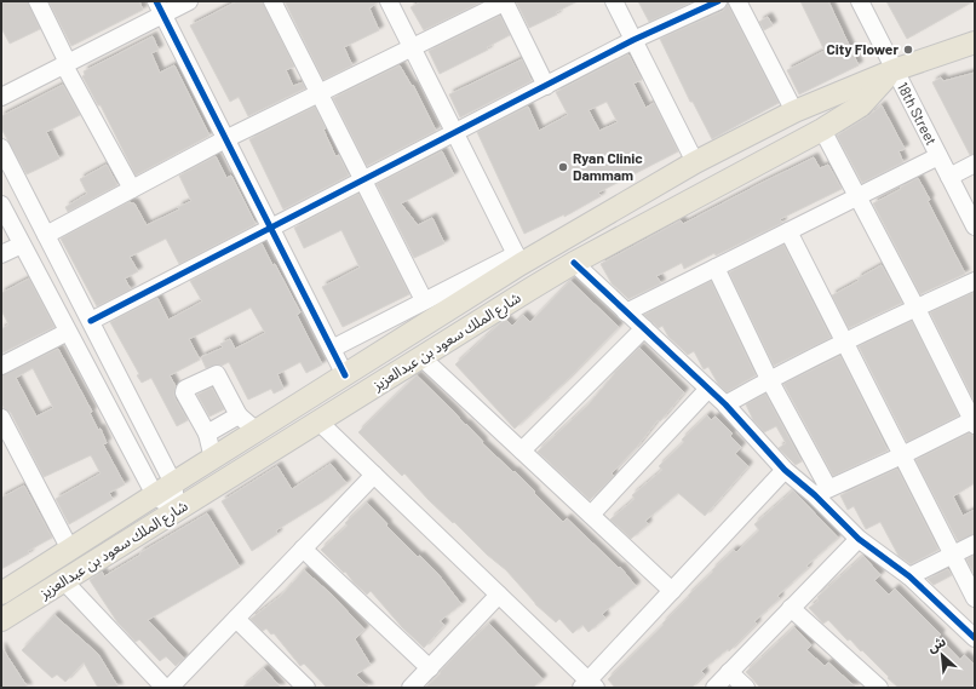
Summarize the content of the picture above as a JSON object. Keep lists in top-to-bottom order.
{
  "streets": {
    "main road": ["شارع الملك سعود بن عبدالعزيز"],
    "street": ["18th Street"]
  },
  "crossings": [
    ["18th Street", "شارع الملك سعود بن عبدالعزيز"]
  ],
  "places": ["City Flower", "Ryan Clinic Dammam"],
  "north": "top left"
}
